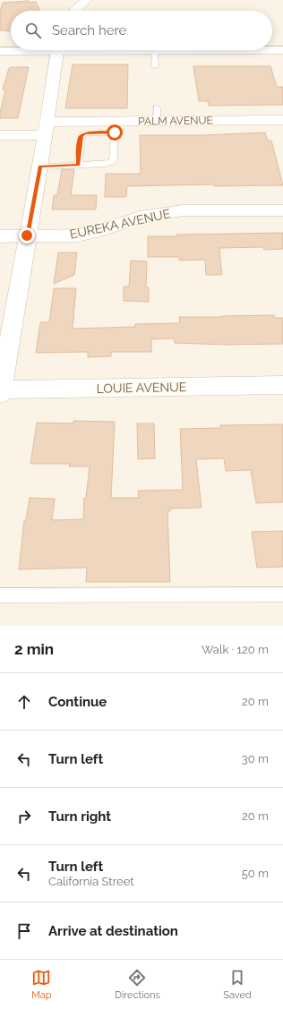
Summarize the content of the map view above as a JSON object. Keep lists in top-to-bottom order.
{
  "streets": {
    "street": ["PALM AVENUE", "EUREKA AVENUE", "LOUIE AVENUE"]
  },
  "page": {
    "search": "Search here",
    "heading": ["2 min", "Walk · 120 m"],
    "list": [
      ["Continue", "20 m"],
      ["Turn left", "30 m"],
      ["Turn right", "20 m"],
      ["Turn left", "California Street", "50 m"],
      "Arrive at destination"
    ],
    "nav": ["Map", "Directions", "Saved"]
  }
}
